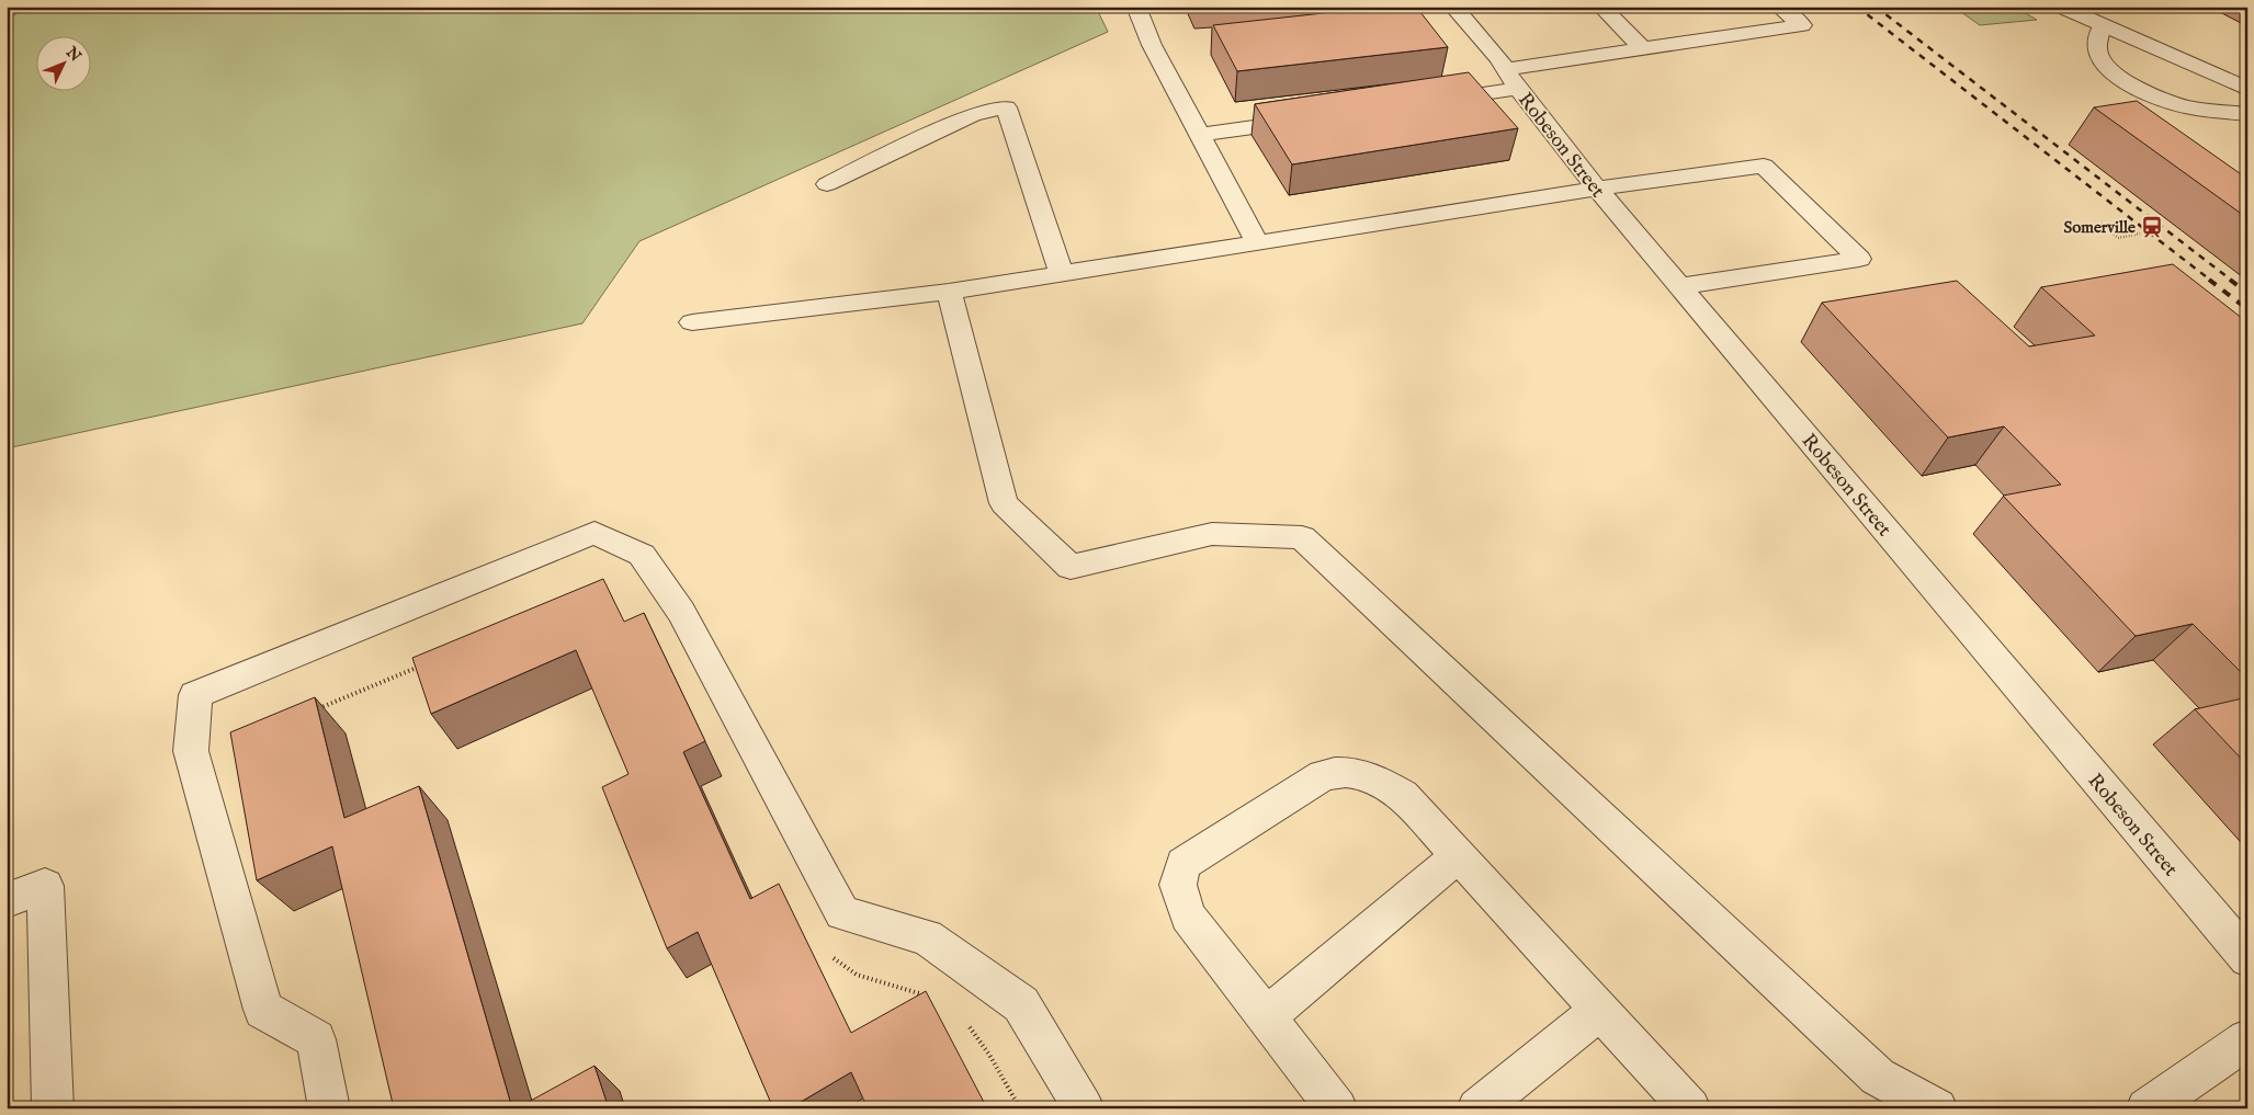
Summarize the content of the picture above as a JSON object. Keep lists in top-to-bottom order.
{
  "streets": {
    "street": ["Robeson Street"]
  },
  "places": {
    "station": ["Somerville"]
  },
  "north": "top right"
}
